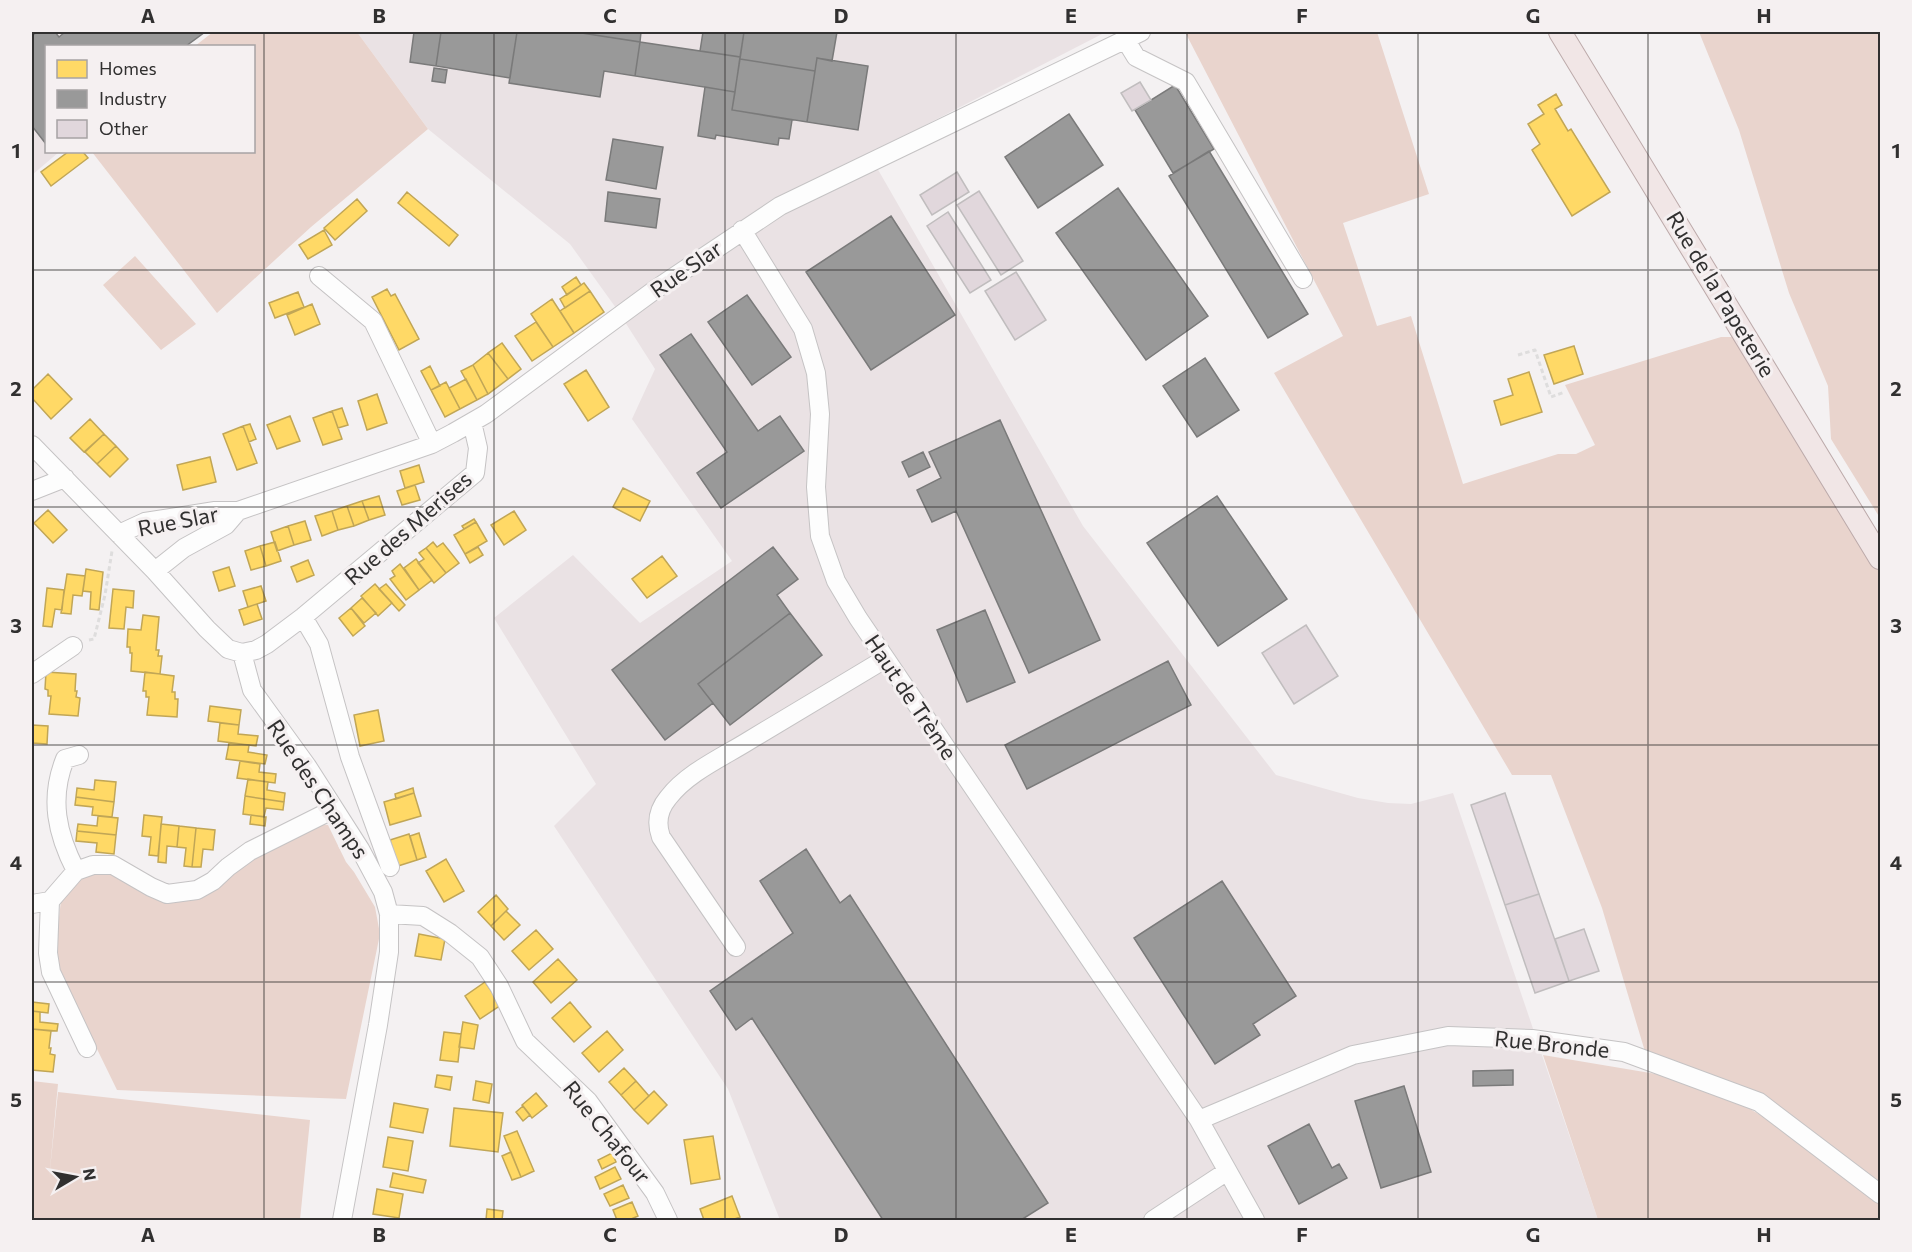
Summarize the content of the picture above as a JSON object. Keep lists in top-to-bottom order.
{
  "streets": {
    "main road": ["Rue de la Papeterie"],
    "street": [
      "Rue Slar",
      "Rue des Merises",
      "Haut de Trème",
      "Rue des Champs",
      "Rue Bronde",
      "Rue Chafour"
    ]
  },
  "crossings": [
    ["Rue Slar", "Rue des Merises"],
    ["Rue Slar", "Haut de Trème"],
    ["Rue des Merises", "Rue des Champs"],
    ["Haut de Trème", "Rue Bronde"],
    ["Rue des Champs", "Rue Chafour"]
  ],
  "legend": ["Homes", "Industry", "Other"],
  "north": "right",
  "grid": {
    "columns": [
      "A",
      "B",
      "C",
      "D",
      "E",
      "F",
      "G",
      "H"
    ],
    "rows": [
      "1",
      "2",
      "3",
      "4",
      "5"
    ]
  }
}
